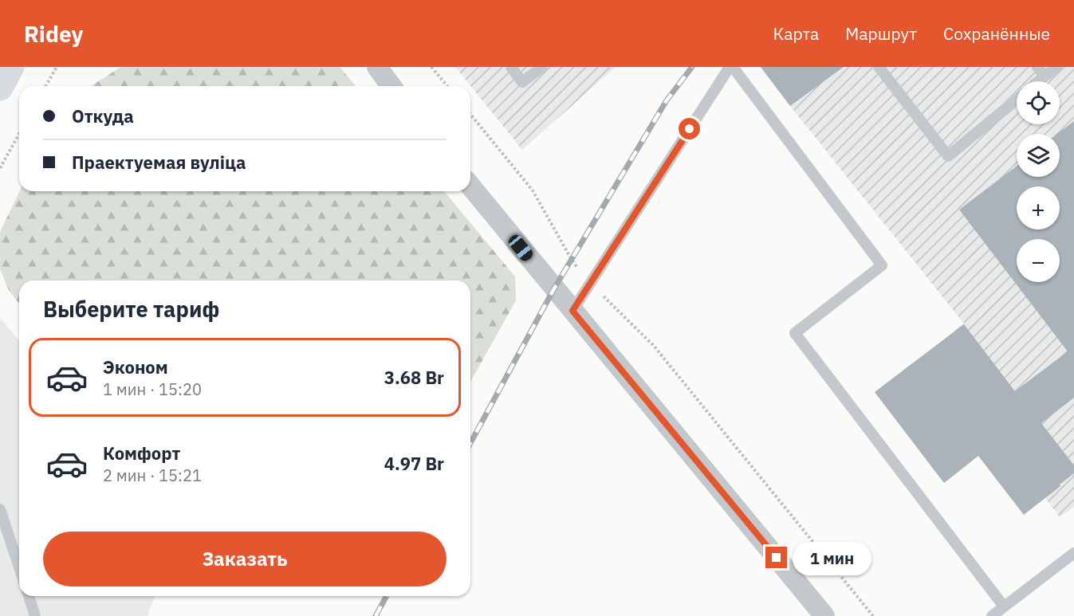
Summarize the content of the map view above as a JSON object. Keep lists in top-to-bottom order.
{
  "page": {
    "header": "Ridey",
    "nav": ["Карта", "Маршрут", "Сохранённые"],
    "map_buttons": ["+", "−"],
    "banner": ["Откуда", "Праектуемая вуліца"],
    "heading": "Выберите тариф",
    "list": [
      {
        "name": "Эконом",
        "note": "1 мин · 15:20",
        "value": "3.68 Br"
      },
      {
        "name": "Комфорт",
        "note": "2 мин · 15:21",
        "value": "4.97 Br"
      }
    ],
    "buttons": "Заказать",
    "bubble": "1 мин"
  }
}
